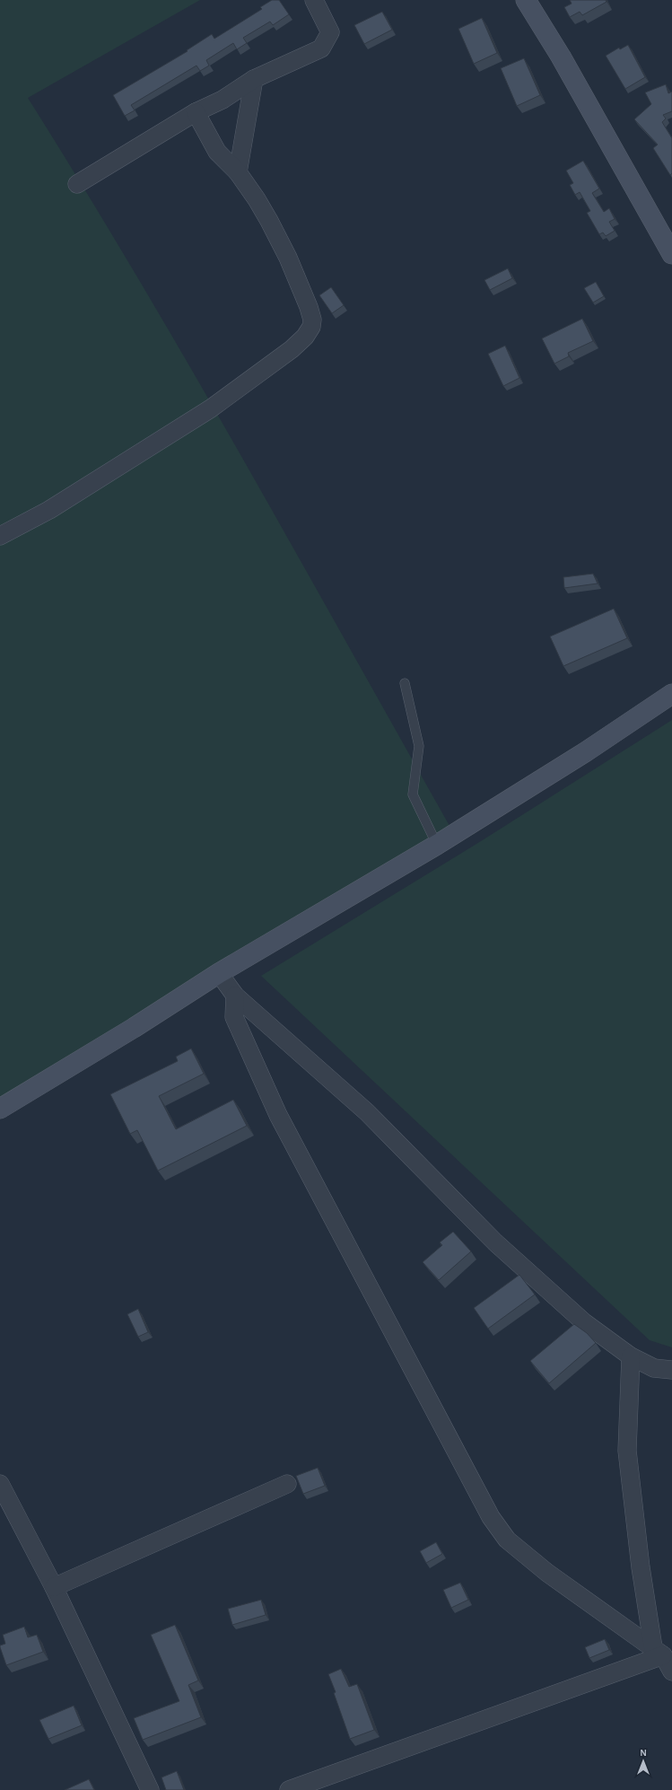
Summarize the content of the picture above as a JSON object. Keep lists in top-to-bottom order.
{
  "north": "top"
}
